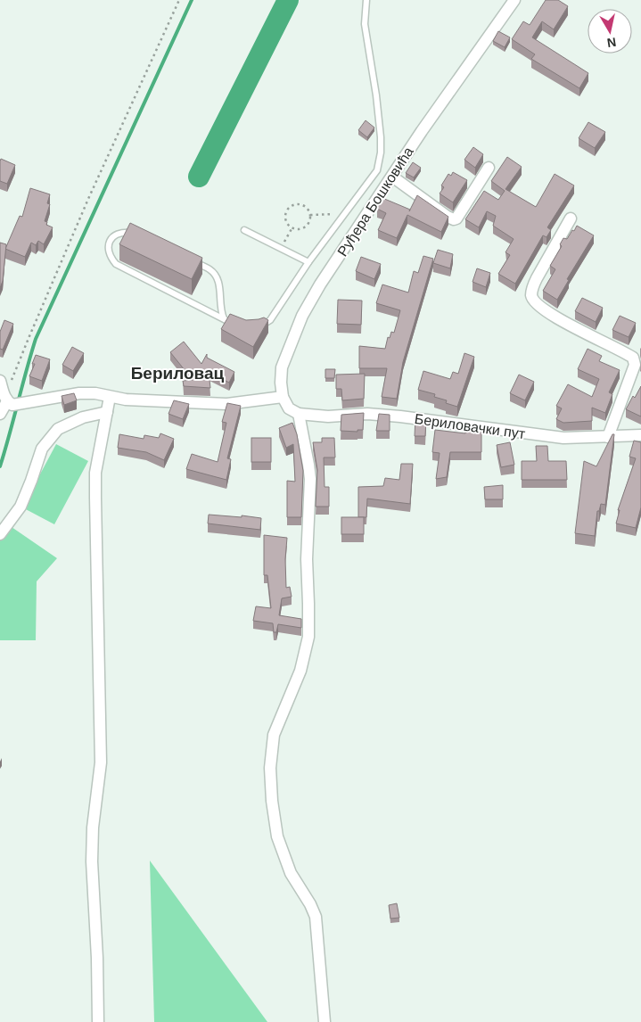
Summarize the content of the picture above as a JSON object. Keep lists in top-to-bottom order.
{
  "streets": {
    "street": ["Руђера Бошковића", "Бериловачки пут"]
  },
  "districts": ["Бериловац"],
  "north": "bottom"
}
